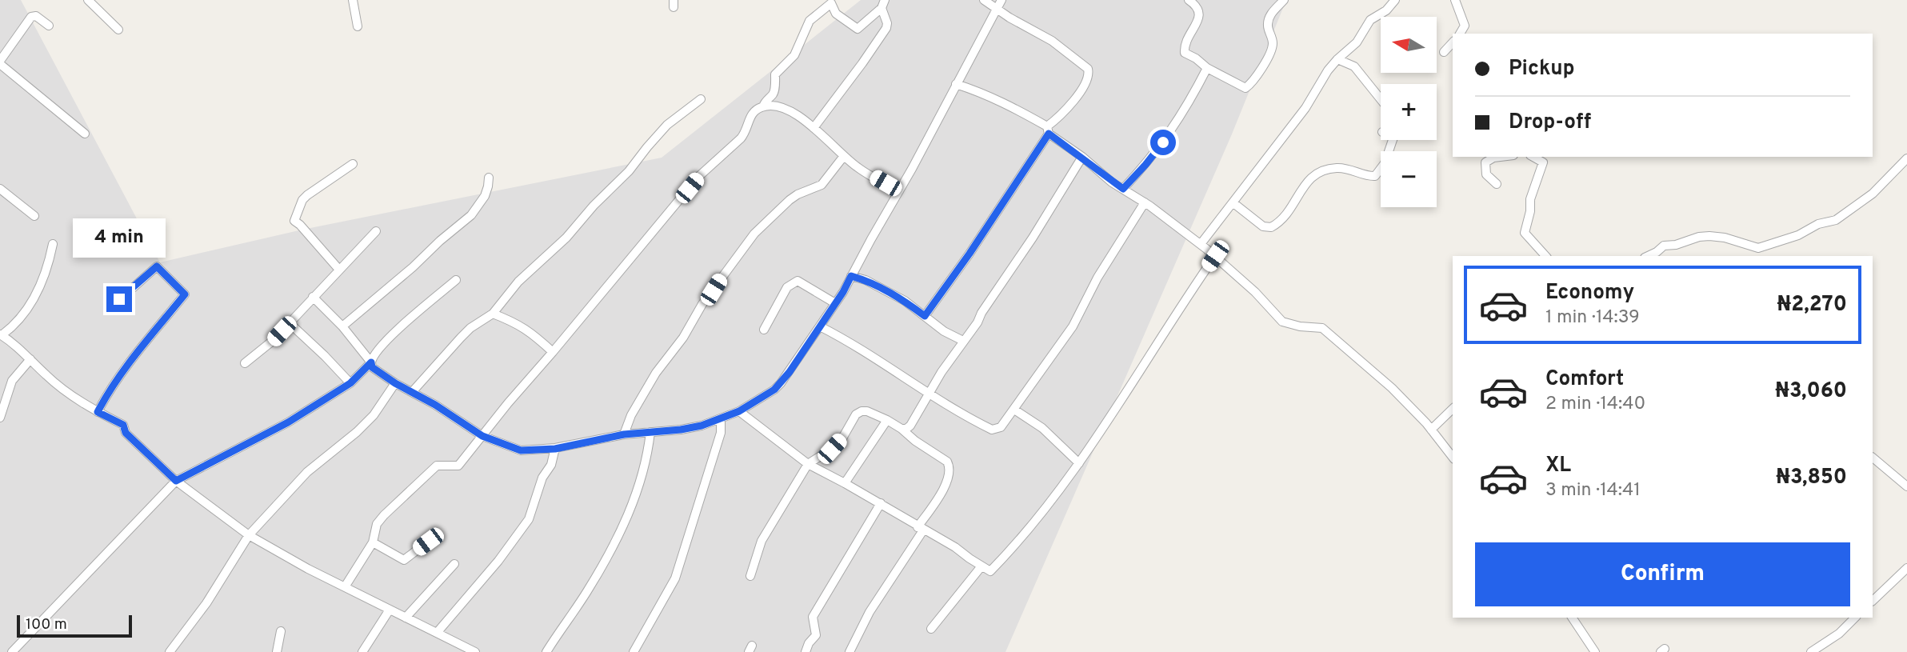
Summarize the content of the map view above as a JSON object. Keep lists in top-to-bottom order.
{
  "scale_bar": "100 m",
  "north": "left",
  "page": {
    "map_buttons": ["+", "−"],
    "banner": ["Pickup", "Drop-off"],
    "bubble": "4 min",
    "list": [
      {
        "name": "Economy",
        "note": "1 min · 14:39",
        "value": "₦2,270"
      },
      {
        "name": "Comfort",
        "note": "2 min · 14:40",
        "value": "₦3,060"
      },
      {
        "name": "XL",
        "note": "3 min · 14:41",
        "value": "₦3,850"
      }
    ],
    "buttons": "Confirm",
    "scale": "100 m"
  }
}
